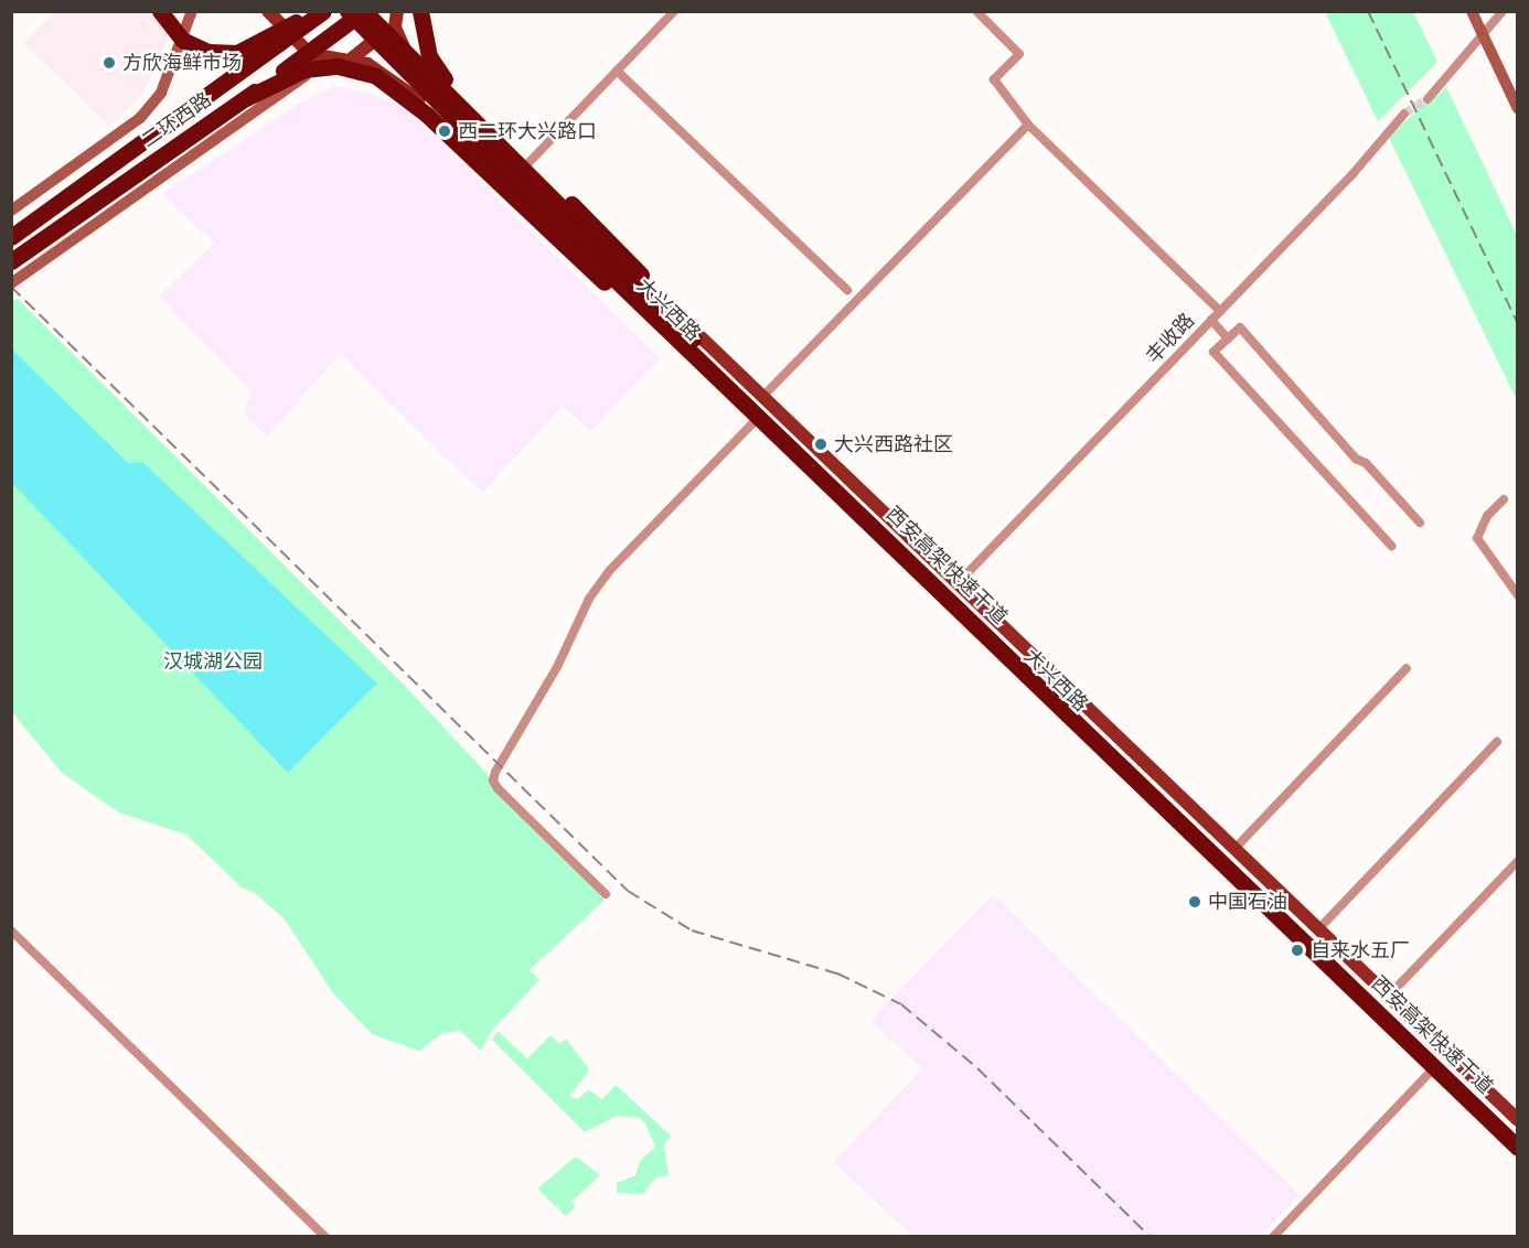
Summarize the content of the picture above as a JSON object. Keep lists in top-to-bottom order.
{
  "streets": {
    "highway": ["二环西路", "西安高架快速干道"],
    "main road": ["大兴西路"],
    "street": ["丰收路"]
  },
  "crossings": [
    ["二环西路", "西安高架快速干道"],
    ["大兴西路", "丰收路"]
  ],
  "parks": ["汉城湖公园"],
  "places": [
    "方欣海鲜市场",
    "西二环大兴路口",
    "大兴西路社区",
    "中国石油",
    "自来水五厂"
  ]
}
